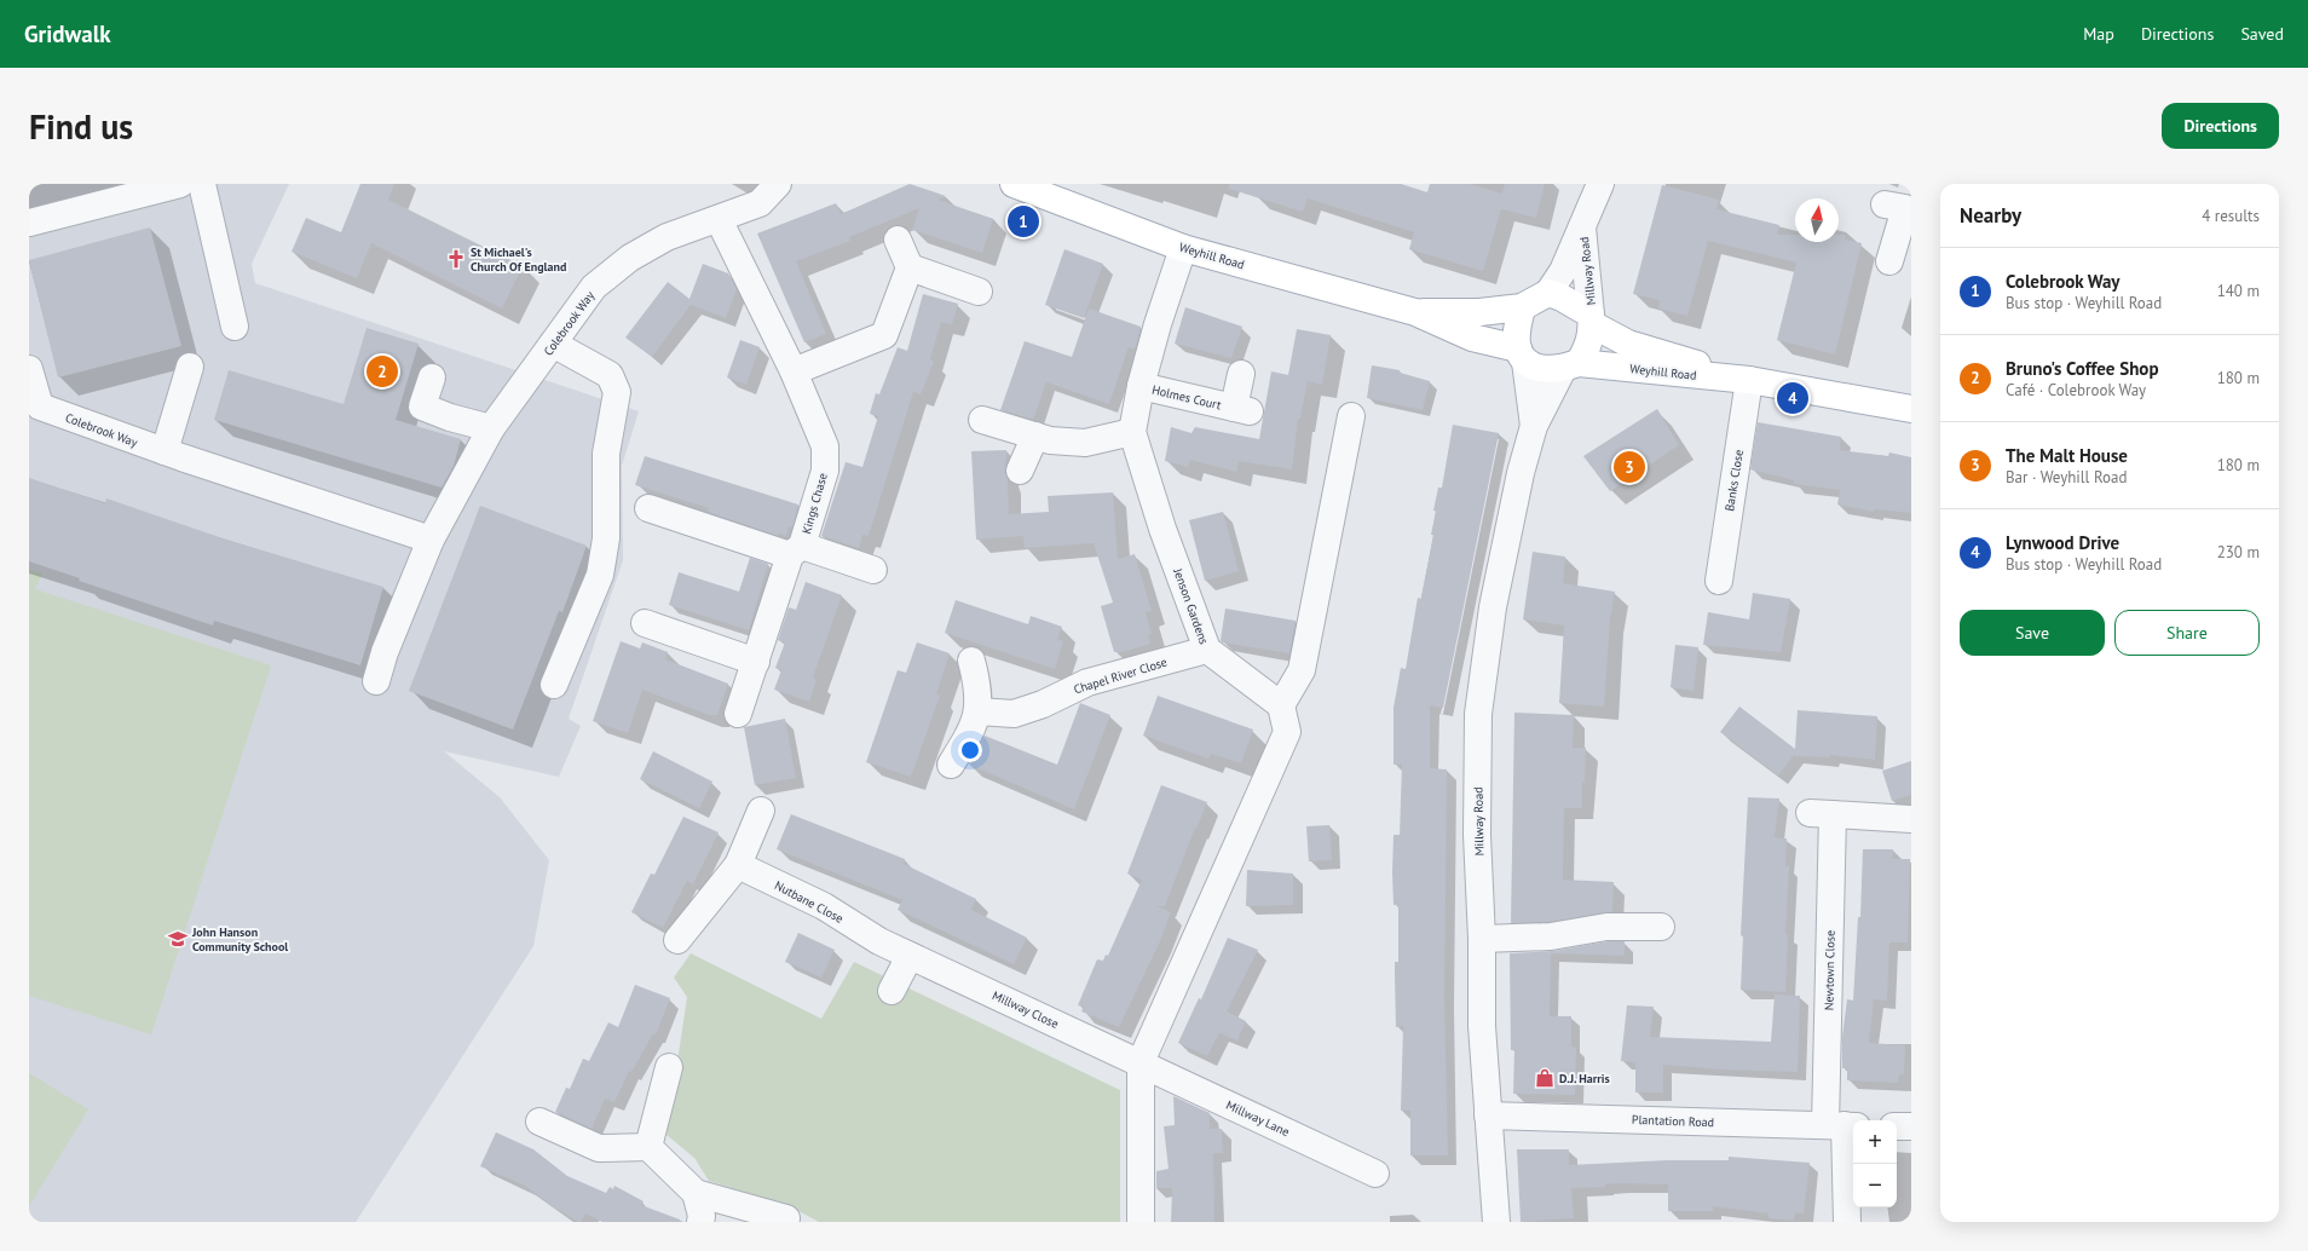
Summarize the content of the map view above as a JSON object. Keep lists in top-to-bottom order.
{
  "streets": {
    "main road": ["Weyhill Road"],
    "street": [
      "Millway Road",
      "Colebrook Way",
      "Holmes Court",
      "Banks Close",
      "Kings Chase",
      "Jenson Gardens",
      "Chapel River Close",
      "Nutbane Close",
      "Newtown Close",
      "Millway Close",
      "Millway Lane",
      "Plantation Road"
    ]
  },
  "crossings": [
    ["Weyhill Road", "Millway Road"],
    ["Weyhill Road", "Banks Close"],
    ["Weyhill Road", "Jenson Gardens"],
    ["Millway Road", "Plantation Road"],
    ["Colebrook Way", "Kings Chase"],
    ["Holmes Court", "Jenson Gardens"],
    ["Jenson Gardens", "Chapel River Close"],
    ["Nutbane Close", "Millway Close"],
    ["Newtown Close", "Plantation Road"],
    ["Millway Close", "Millway Lane"]
  ],
  "places": {
    "church": ["St Michael's Church Of England"],
    "school or university": ["John Hanson Community School"],
    "shop": ["D.J. Harris"]
  },
  "north": "top",
  "page": {
    "header": "Gridwalk",
    "nav": ["Map", "Directions", "Saved"],
    "buttons": [
      "Directions",
      ["Save", "Share"]
    ],
    "title": "Find us",
    "heading": ["Nearby", "4 results"],
    "pins": [
      "1",
      "2",
      "4",
      "3"
    ],
    "list": [
      {
        "mark": "1",
        "name": "Colebrook Way",
        "note": "Bus stop · Weyhill Road",
        "value": "140 m"
      },
      {
        "mark": "2",
        "name": "Bruno's Coffee Shop",
        "note": "Café · Colebrook Way",
        "value": "180 m"
      },
      {
        "mark": "3",
        "name": "The Malt House",
        "note": "Bar · Weyhill Road",
        "value": "180 m"
      },
      {
        "mark": "4",
        "name": "Lynwood Drive",
        "note": "Bus stop · Weyhill Road",
        "value": "230 m"
      }
    ],
    "map_buttons": ["+", "−"]
  }
}
